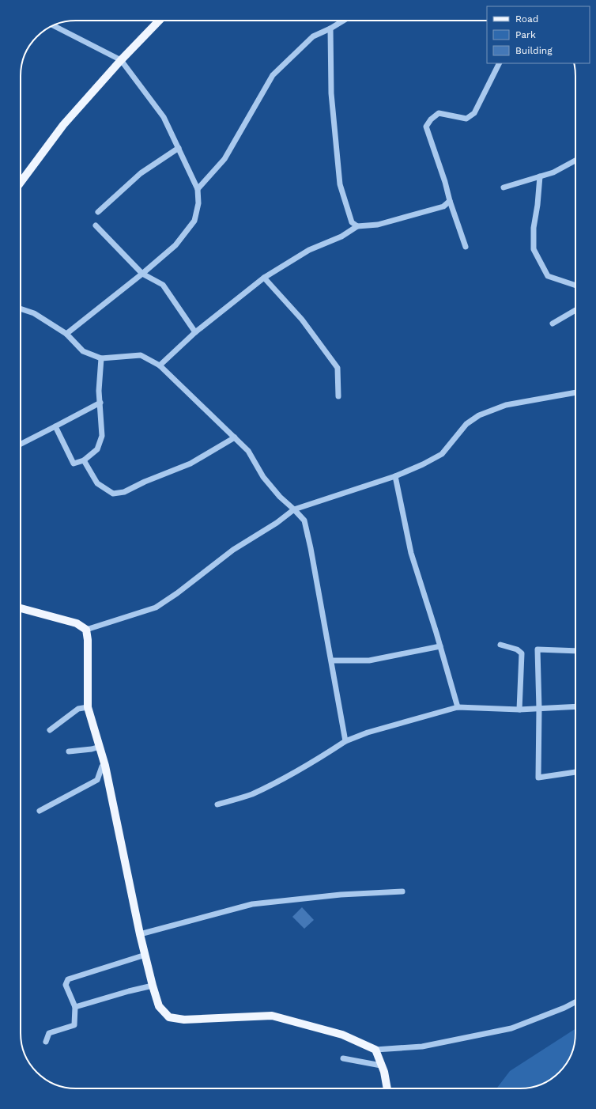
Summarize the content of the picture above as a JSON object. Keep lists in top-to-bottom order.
{
  "legend": ["Road", "Park", "Building"]
}
